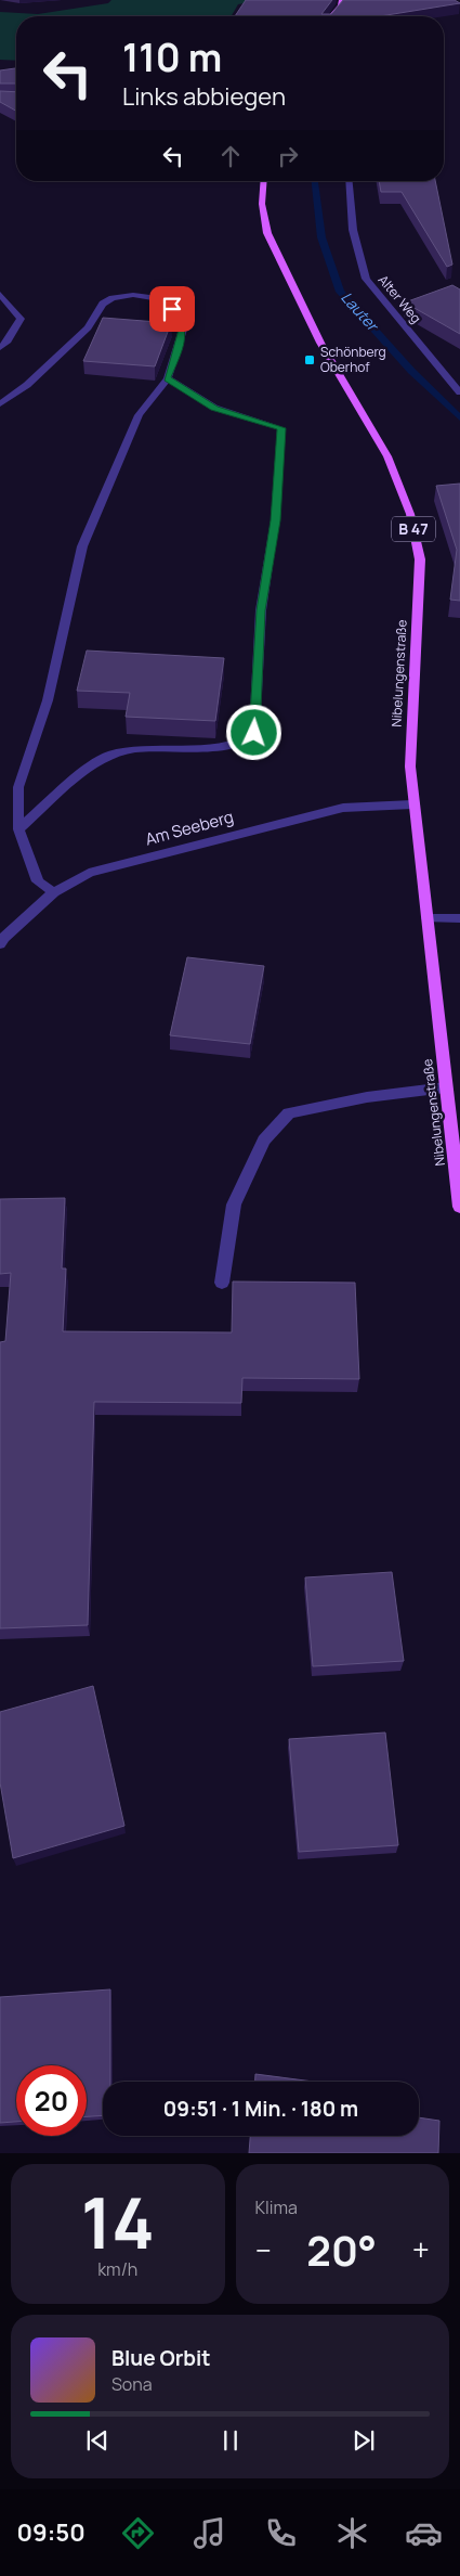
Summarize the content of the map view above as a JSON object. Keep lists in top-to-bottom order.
{
  "streets": {
    "main road": ["B 47", "Nibelungenstraße"],
    "street": ["Alter Weg", "Am Seeberg"]
  },
  "crossings": [
    ["Nibelungenstraße", "Am Seeberg"]
  ],
  "water": ["Lauter"],
  "places": {
    "transit": ["Schönberg Oberhof"]
  },
  "page": {
    "turn": ["110 m", "Links abbiegen"],
    "limit": "20",
    "trip": "09:51 · 1 Min. · 180 m",
    "tile": [
      ["14", "km/h"],
      "Klima"
    ],
    "heat": ["−", "20°", "+"],
    "song": ["Blue Orbit", "Sona"],
    "tabs": "09:50"
  }
}
